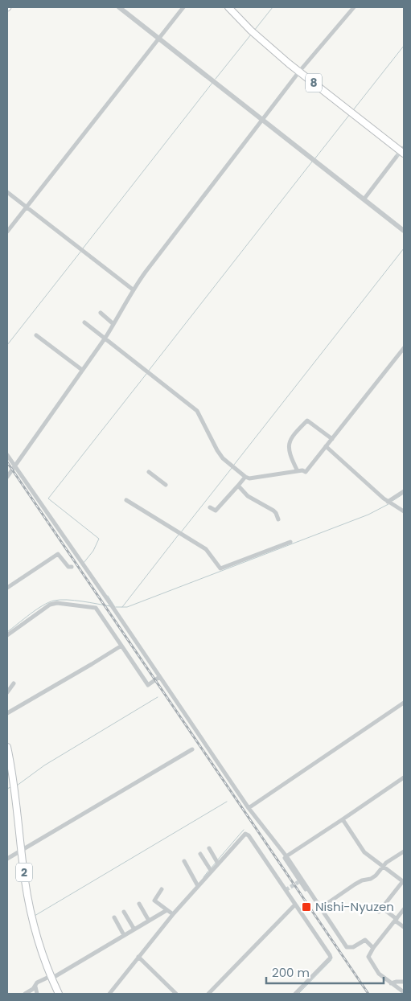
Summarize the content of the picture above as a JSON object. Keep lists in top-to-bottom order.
{
  "streets": {
    "main road": ["8", "2"]
  },
  "places": {
    "transit": ["Nishi-Nyuzen"]
  },
  "scale_bar": "200 m"
}
